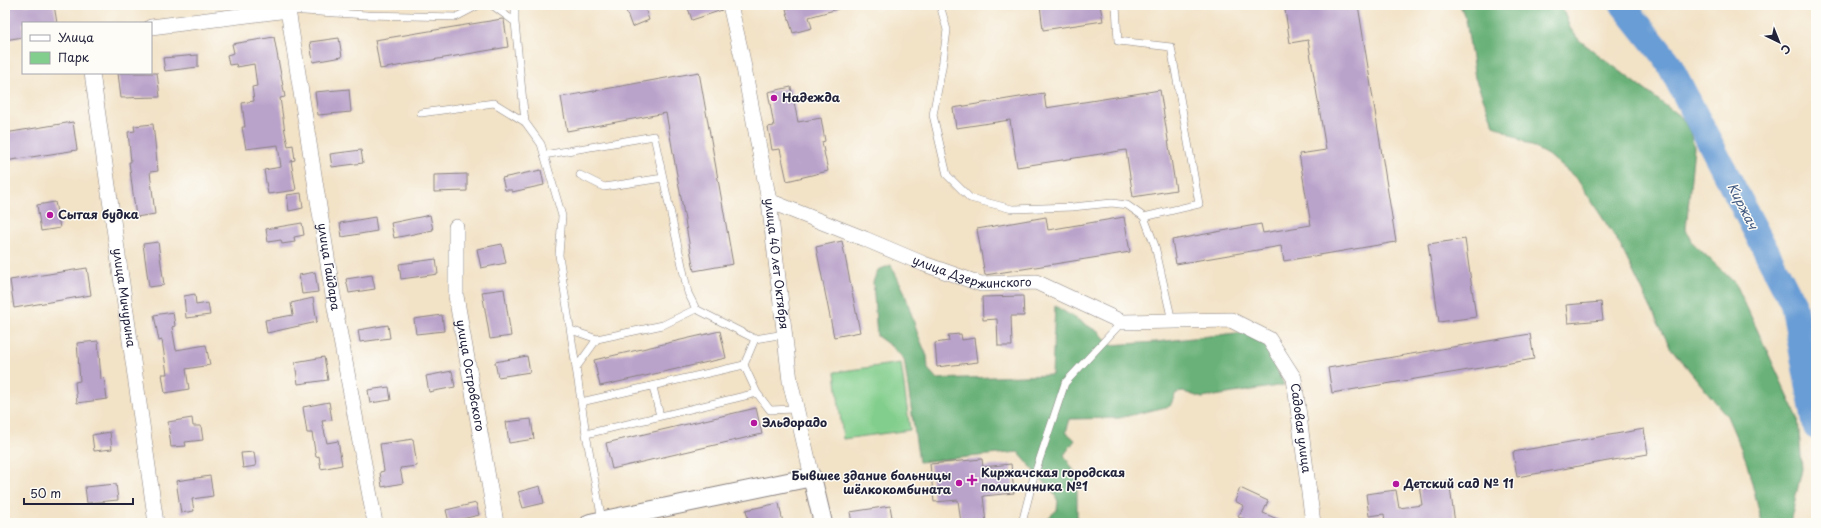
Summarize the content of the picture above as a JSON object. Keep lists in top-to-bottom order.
{
  "streets": {
    "street": [
      "улица 40 лет Октября",
      "улица Гайдара",
      "улица Дзержинского",
      "улица Мичурина",
      "улица Островского",
      "Садовая улица"
    ]
  },
  "crossings": [
    ["улица 40 лет Октября", "улица Дзержинского"],
    ["улица Дзержинского", "Садовая улица"]
  ],
  "water": ["Киржач"],
  "places": {
    "other": [
      "Надежда",
      "Сытая будка",
      "Эльдорадо",
      "Бывшее здание больницы шёлкокомбината",
      "Детский сад № 11"
    ],
    "health": ["Киржачская городская поликлиника №1"]
  },
  "legend": ["Улица", "Парк"],
  "scale_bar": "50 m",
  "north": "bottom right"
}
